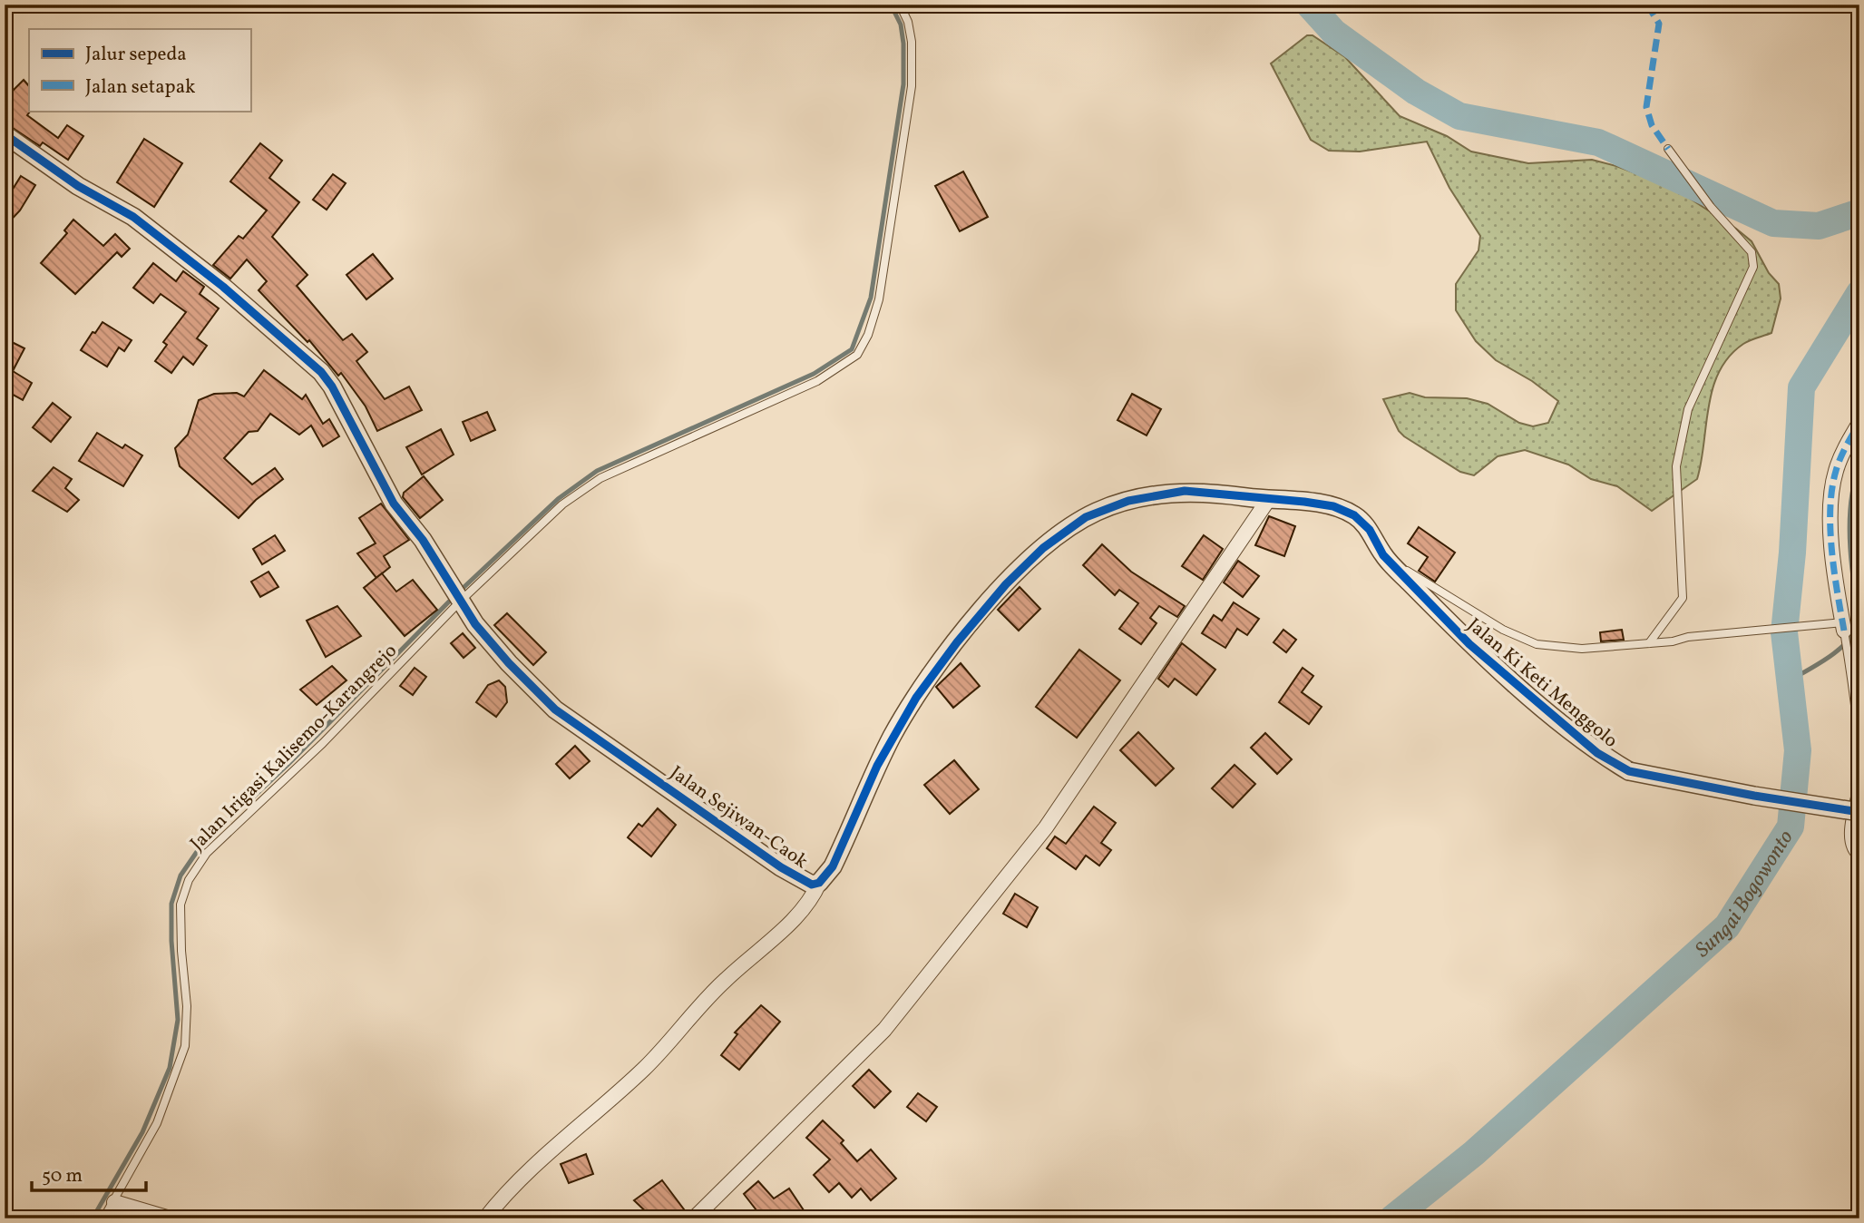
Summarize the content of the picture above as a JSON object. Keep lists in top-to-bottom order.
{
  "streets": {
    "street": ["Jalan Ki Keti Menggolo", "Jalan Sejiwan-Caok"],
    "lane": ["Jalan Irigasi Kalisemo-Karangrejo"]
  },
  "crossings": [
    ["Jalan Ki Keti Menggolo", "Jalan Sejiwan-Caok"],
    ["Jalan Irigasi Kalisemo-Karangrejo", "Jalan Sejiwan-Caok"]
  ],
  "water": ["Sungai Bogowonto"],
  "legend": ["Jalur sepeda", "Jalan setapak"],
  "scale_bar": "50 m"
}
